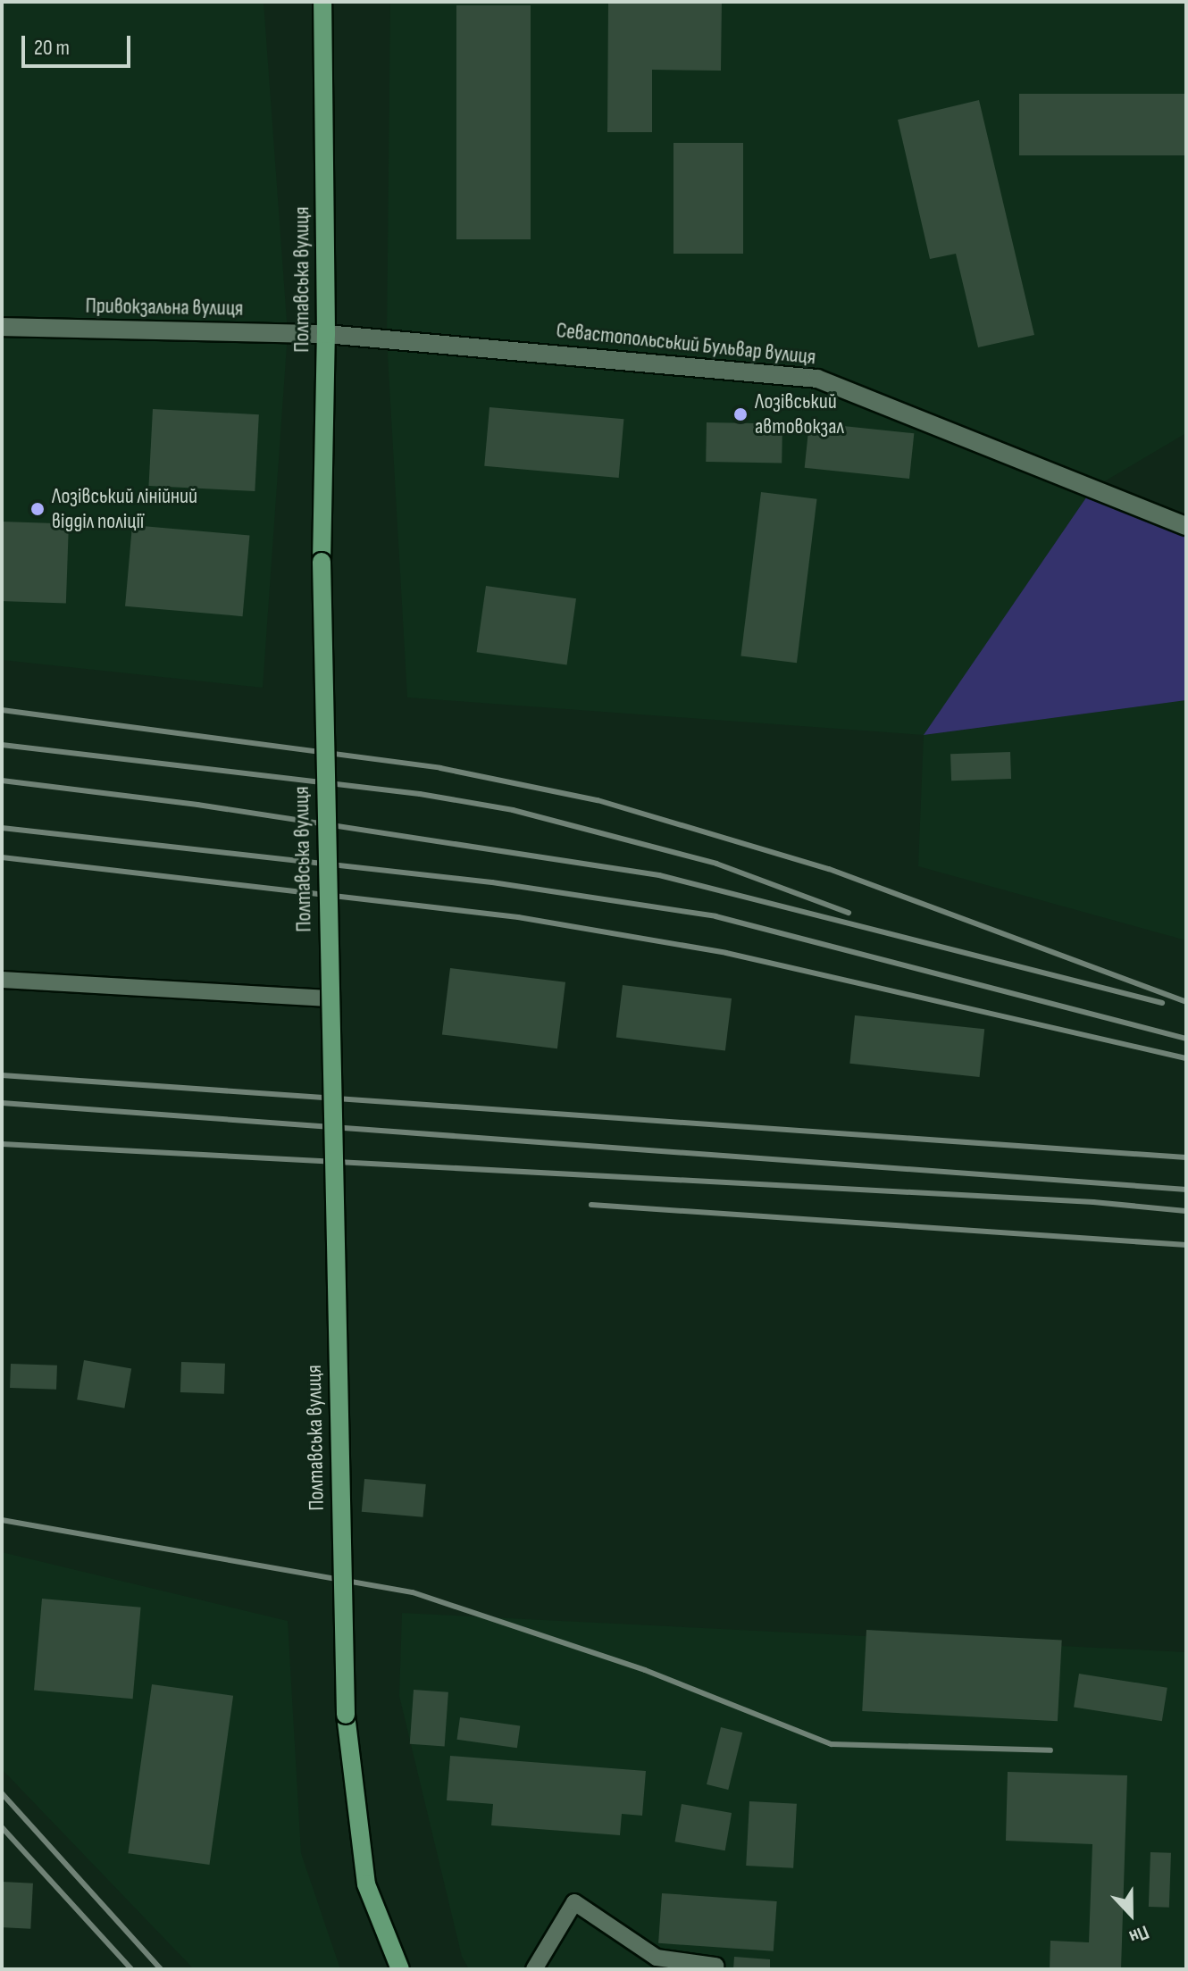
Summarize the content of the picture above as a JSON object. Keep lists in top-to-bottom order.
{
  "streets": {
    "main road": ["Полтавська вулиця"],
    "street": ["Привокзальна вулиця", "Севастопольський Бульвар вулиця"]
  },
  "crossings": [
    ["Полтавська вулиця", "Привокзальна вулиця"],
    ["Полтавська вулиця", "Севастопольський Бульвар вулиця"],
    ["Привокзальна вулиця", "Севастопольський Бульвар вулиця"]
  ],
  "places": ["Лозівський автовокзал", "Лозівський лінійний відділ поліції"],
  "scale_bar": "20 m",
  "north": "bottom"
}
